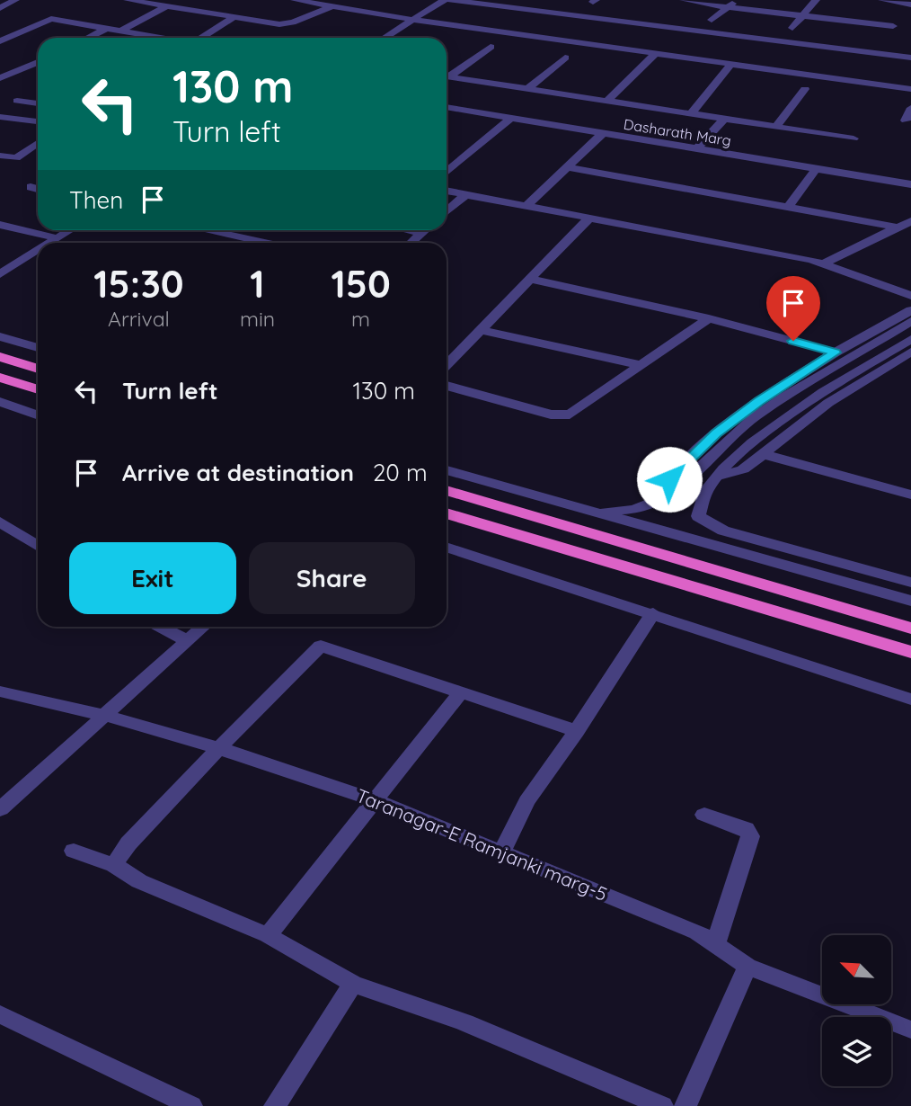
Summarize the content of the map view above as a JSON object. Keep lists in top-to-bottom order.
{
  "streets": {
    "street": ["Dasharath Marg", "Taranagar-E Ramjanki marg-5"]
  },
  "north": "top left",
  "page": {
    "turn": ["130 m", "Turn left"],
    "then": "Then",
    "eta": [
      "15:30",
      "Arrival",
      "1",
      "min",
      "150",
      "m"
    ],
    "list": [
      {
        "name": "Turn left",
        "value": "130 m"
      },
      {
        "name": "Arrive at destination",
        "value": "20 m"
      }
    ],
    "buttons": ["Exit", "Share"]
  }
}
